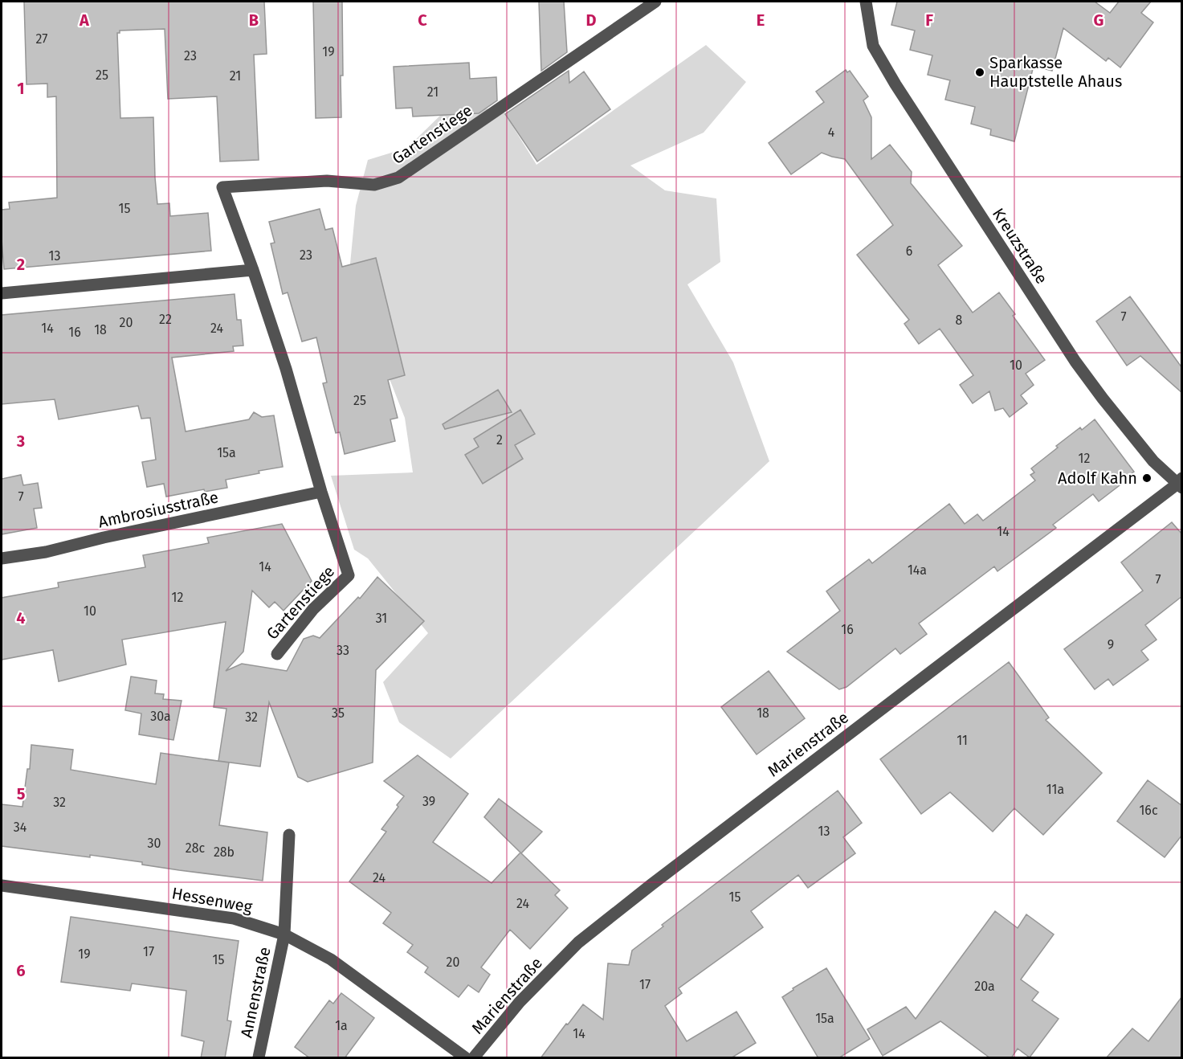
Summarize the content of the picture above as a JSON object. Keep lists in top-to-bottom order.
{
  "streets": {
    "street": [
      "Gartenstiege",
      "Kreuzstraße",
      "Ambrosiusstraße",
      "Marienstraße",
      "Hessenweg",
      "Annenstraße"
    ]
  },
  "crossings": [
    ["Gartenstiege", "Ambrosiusstraße"],
    ["Kreuzstraße", "Marienstraße"],
    ["Hessenweg", "Annenstraße"]
  ],
  "places": ["Sparkasse Hauptstelle Ahaus", "Adolf Kahn"],
  "house_numbers": [
    "27",
    "19",
    "23",
    "25",
    "21",
    "21",
    "4",
    "15",
    "6",
    "23",
    "13",
    "7",
    "22",
    "8",
    "20",
    "14",
    "24",
    "18",
    "16",
    "10",
    "25",
    "2",
    "15a",
    "12",
    "7",
    "14",
    "14",
    "14a",
    "7",
    "12",
    "10",
    "31",
    "16",
    "9",
    "33",
    "35",
    "18",
    "30a",
    "32",
    "11",
    "11a",
    "39",
    "32",
    "16c",
    "34",
    "13",
    "30",
    "28c",
    "28b",
    "24",
    "15",
    "24",
    "17",
    "19",
    "15",
    "20",
    "17",
    "20a",
    "15a",
    "1a",
    "14"
  ],
  "grid": {
    "columns": [
      "A",
      "B",
      "C",
      "D",
      "E",
      "F",
      "G"
    ],
    "rows": [
      "1",
      "2",
      "3",
      "4",
      "5",
      "6"
    ]
  }
}
